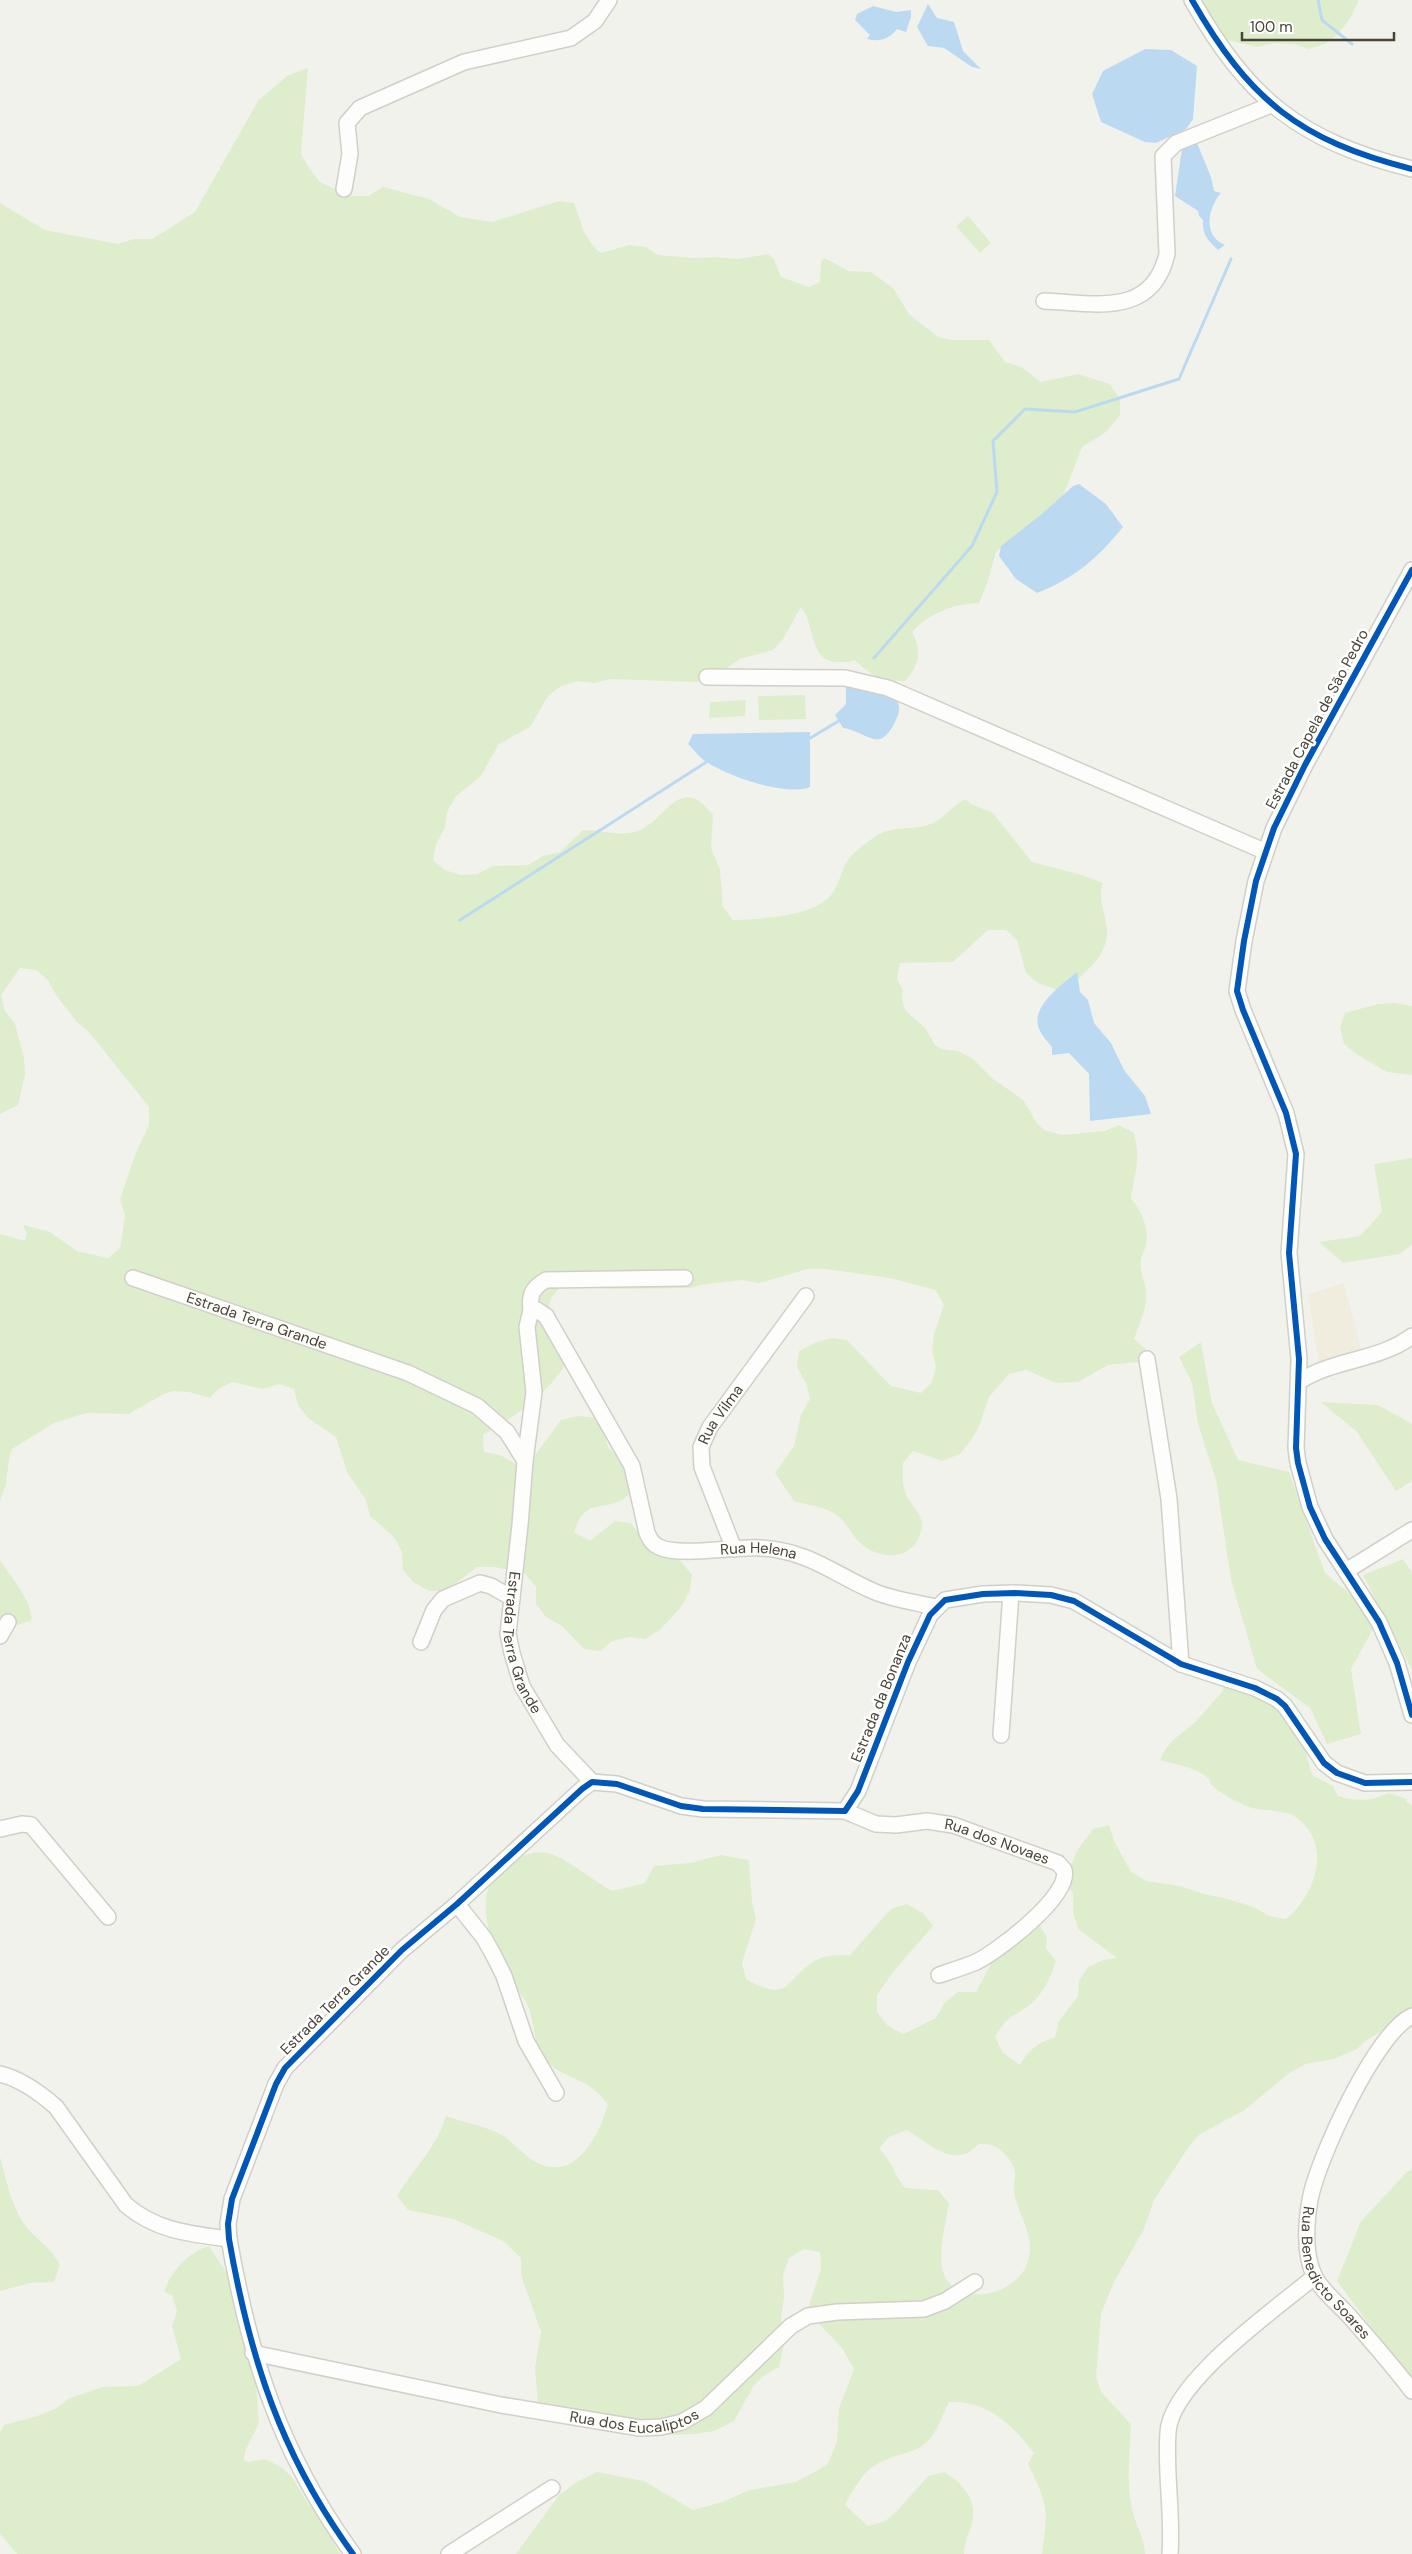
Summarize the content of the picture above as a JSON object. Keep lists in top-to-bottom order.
{
  "streets": {
    "street": [
      "Estrada Capela de São Pedro",
      "Estrada Terra Grande",
      "Rua Vilma",
      "Rua Helena",
      "Estrada da Bonanza",
      "Rua dos Novaes",
      "Rua Benedicto Soares",
      "Rua dos Eucaliptos"
    ]
  },
  "crossings": [
    ["Estrada Terra Grande", "Rua dos Eucaliptos"],
    ["Rua Vilma", "Rua Helena"],
    ["Rua Helena", "Estrada da Bonanza"],
    ["Estrada da Bonanza", "Rua dos Novaes"]
  ],
  "scale_bar": "100 m"
}
